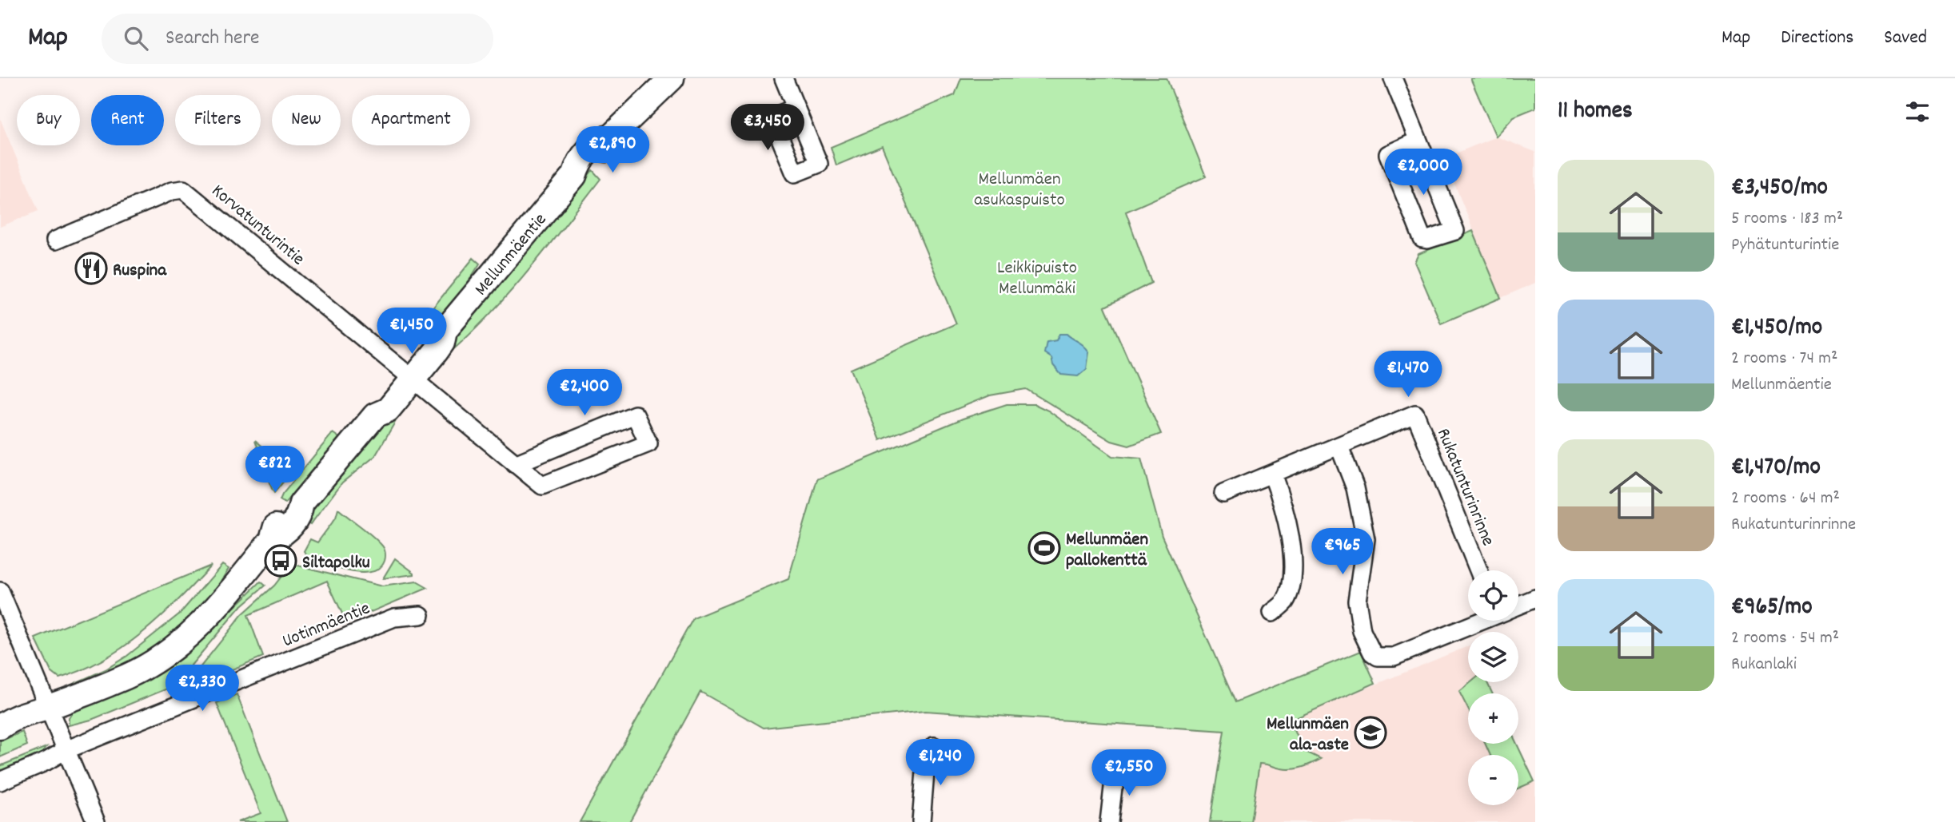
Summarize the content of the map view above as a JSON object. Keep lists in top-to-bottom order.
{
  "streets": {
    "main road": ["Mellunmäentie"],
    "street": ["Korvatunturintie", "Rukatunturinrinne", "Uotinmäentie"]
  },
  "crossings": [
    ["Korvatunturintie", "Mellunmäentie"]
  ],
  "parks": ["Mellunmäen asukaspuisto", "Leikkipuisto Mellunmäki"],
  "places": {
    "restaurant": ["Ruspina"],
    "sports": ["Mellunmäen pallokenttä"],
    "bus stop": ["Siltapolku"],
    "school or university": ["Mellunmäen ala-aste"]
  },
  "page": {
    "header": "Map",
    "search": "Search here",
    "nav": ["Map", "Directions", "Saved"],
    "heading": "11 homes",
    "chip": [
      "Buy",
      "Rent",
      "Filters",
      "New",
      "Apartment"
    ],
    "price": [
      "€3,450",
      "€2,890",
      "€2,000",
      "€1,450",
      "€1,470",
      "€2,400",
      "€822",
      "€965",
      "€2,330",
      "€1,240",
      "€2,550"
    ],
    "list": [
      {
        "name": "€3,450/mo",
        "note": "5 rooms · 183 m² · Pyhätunturintie"
      },
      {
        "name": "€1,450/mo",
        "note": "2 rooms · 74 m² · Mellunmäentie"
      },
      {
        "name": "€1,470/mo",
        "note": "2 rooms · 64 m² · Rukatunturinrinne"
      },
      {
        "name": "€965/mo",
        "note": "2 rooms · 54 m² · Rukanlaki"
      }
    ],
    "map_buttons": ["+", "−"]
  }
}
